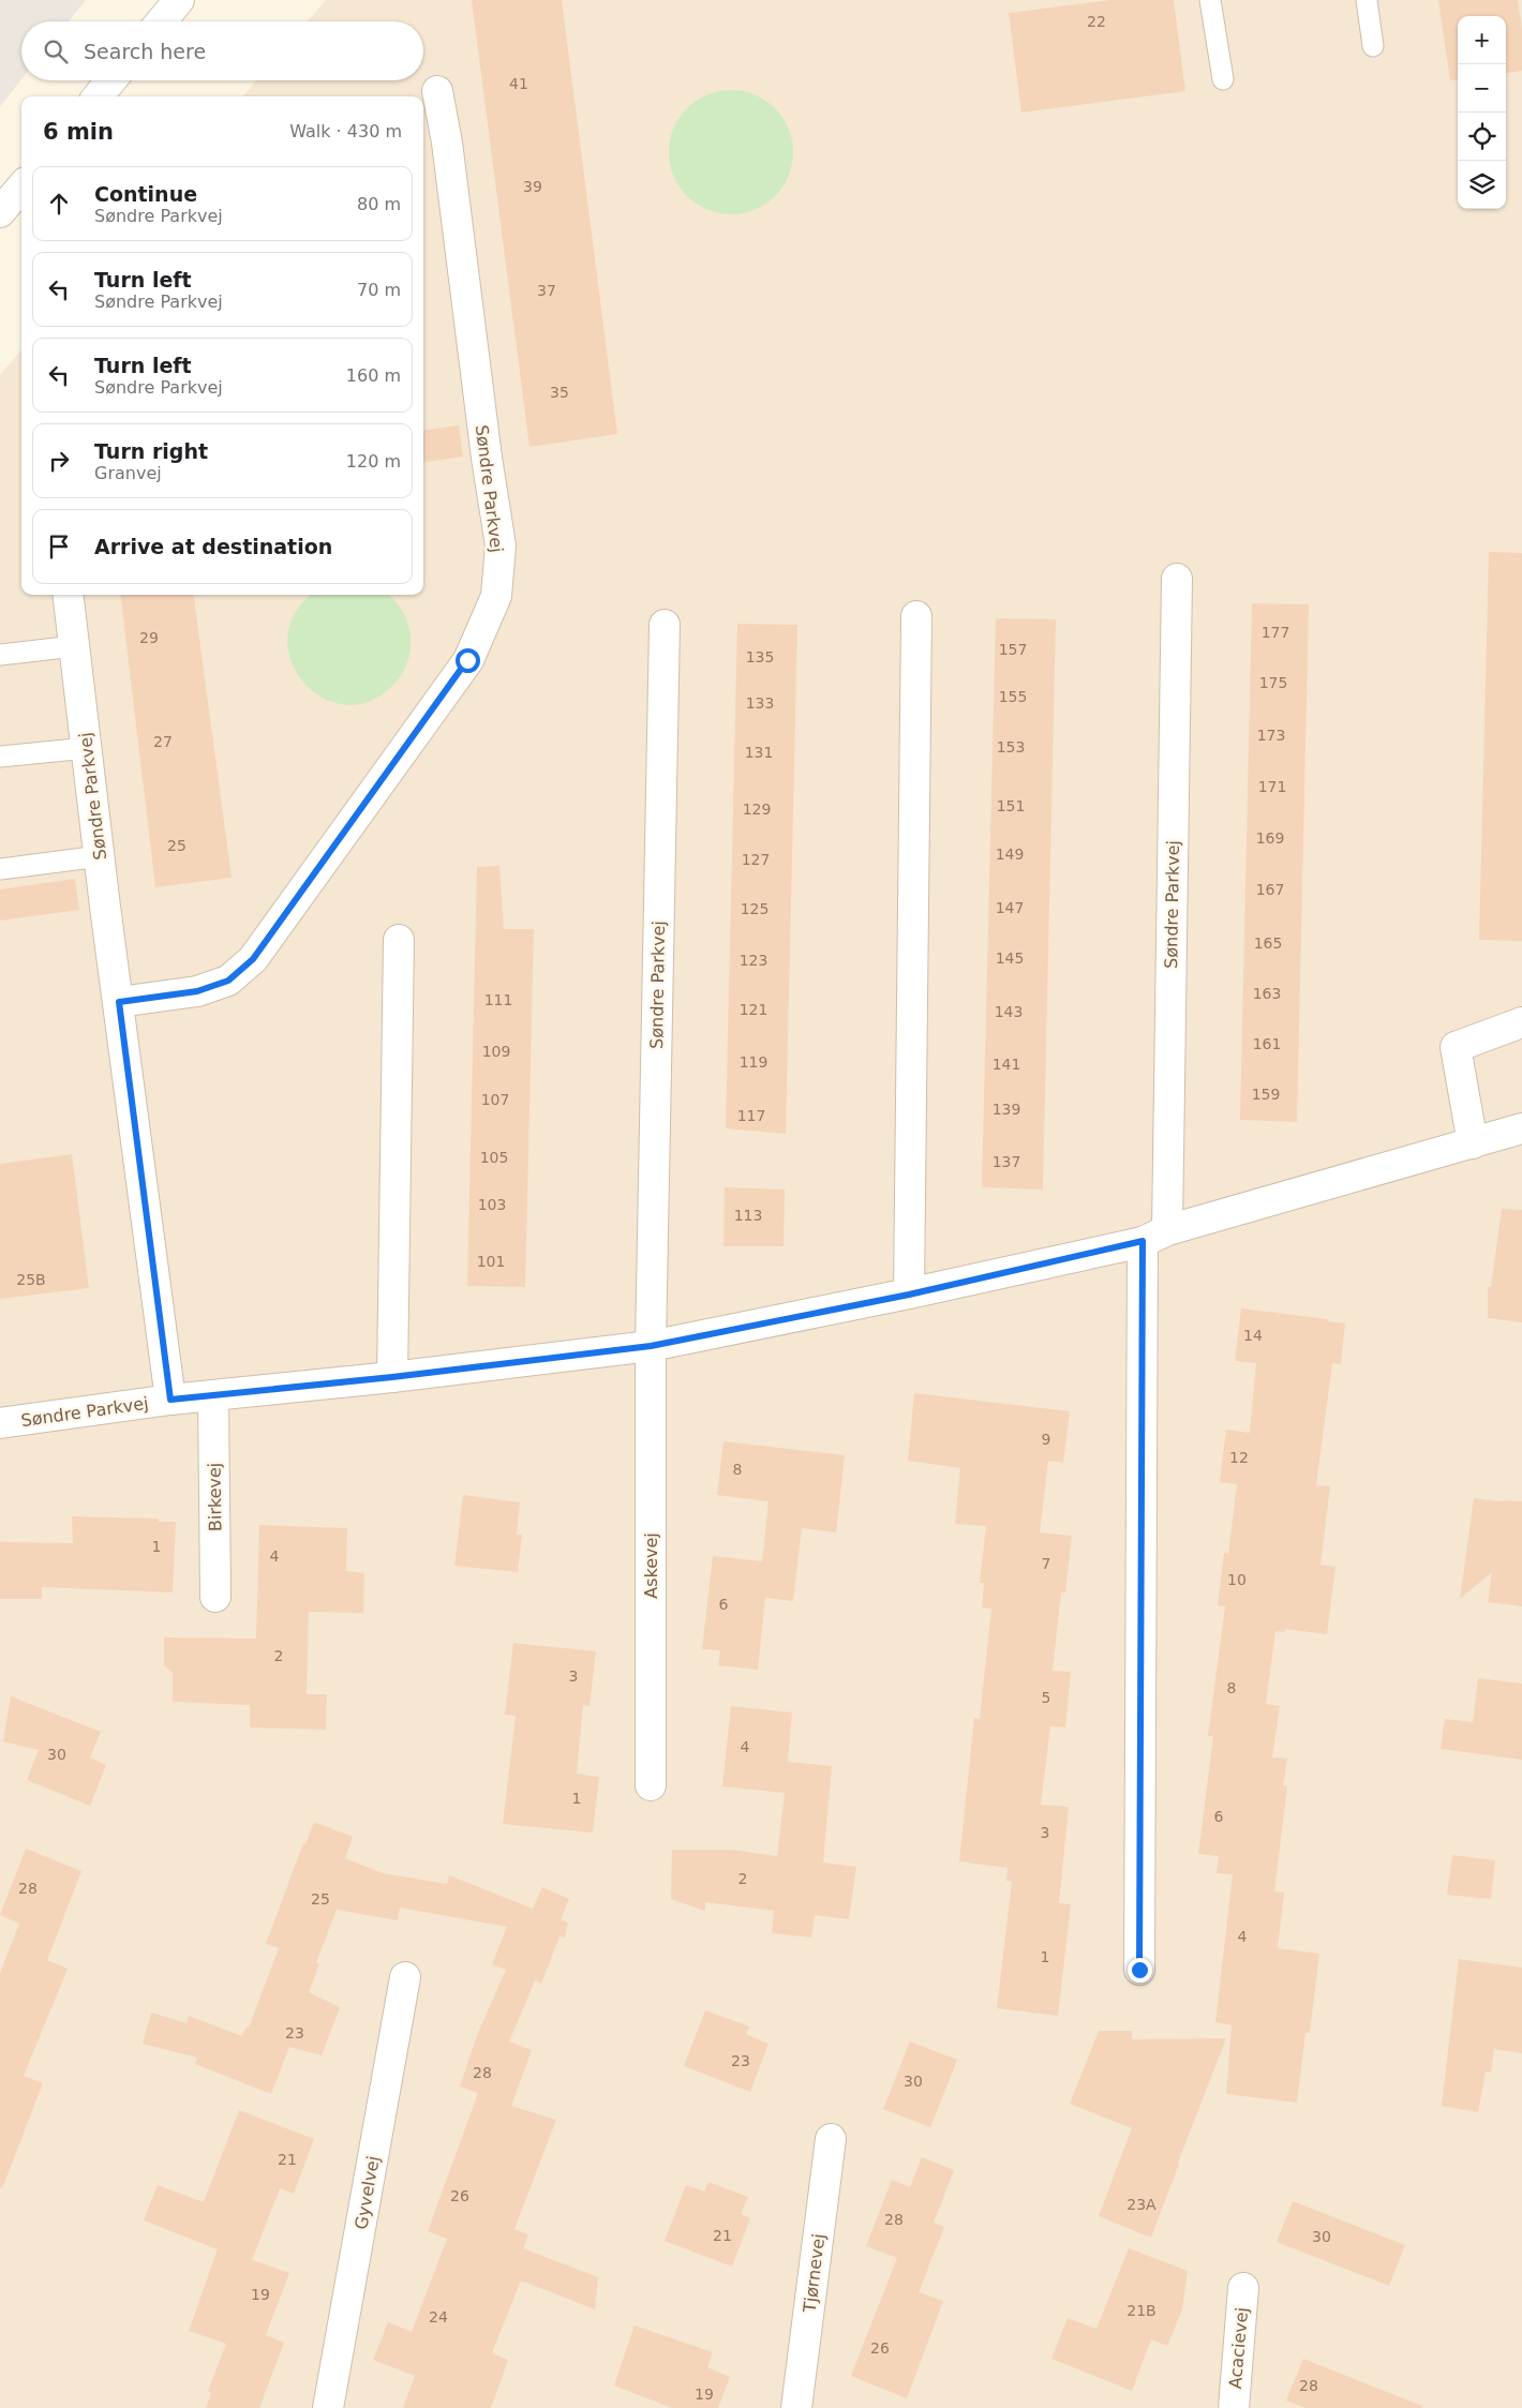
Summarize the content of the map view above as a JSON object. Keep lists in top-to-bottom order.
{
  "streets": {
    "street": [
      "Søndre Parkvej",
      "Birkevej",
      "Askevej",
      "Gyvelvej",
      "Tjørnevej",
      "Acacievej"
    ]
  },
  "crossings": [
    ["Søndre Parkvej", "Birkevej"],
    ["Søndre Parkvej", "Askevej"]
  ],
  "house_numbers": [
    "22",
    "41",
    "39",
    "37",
    "35",
    "177",
    "29",
    "157",
    "135",
    "175",
    "155",
    "133",
    "173",
    "27",
    "153",
    "131",
    "171",
    "151",
    "129",
    "169",
    "25",
    "149",
    "127",
    "167",
    "147",
    "125",
    "165",
    "145",
    "123",
    "163",
    "111",
    "121",
    "143",
    "161",
    "109",
    "119",
    "141",
    "159",
    "107",
    "139",
    "117",
    "105",
    "137",
    "103",
    "113",
    "101",
    "25B",
    "14",
    "9",
    "12",
    "8",
    "1",
    "4",
    "7",
    "10",
    "6",
    "2",
    "3",
    "8",
    "5",
    "4",
    "30",
    "1",
    "6",
    "3",
    "2",
    "28",
    "25",
    "4",
    "1",
    "23",
    "23",
    "28",
    "30",
    "21",
    "26",
    "23A",
    "28",
    "21",
    "30",
    "19",
    "21B",
    "24",
    "26",
    "28",
    "19"
  ],
  "page": {
    "map_buttons": ["+", "−"],
    "search": "Search here",
    "heading": ["6 min", "Walk · 430 m"],
    "list": [
      ["Continue", "Søndre Parkvej", "80 m"],
      ["Turn left", "Søndre Parkvej", "70 m"],
      ["Turn left", "Søndre Parkvej", "160 m"],
      ["Turn right", "Granvej", "120 m"],
      "Arrive at destination"
    ]
  }
}
